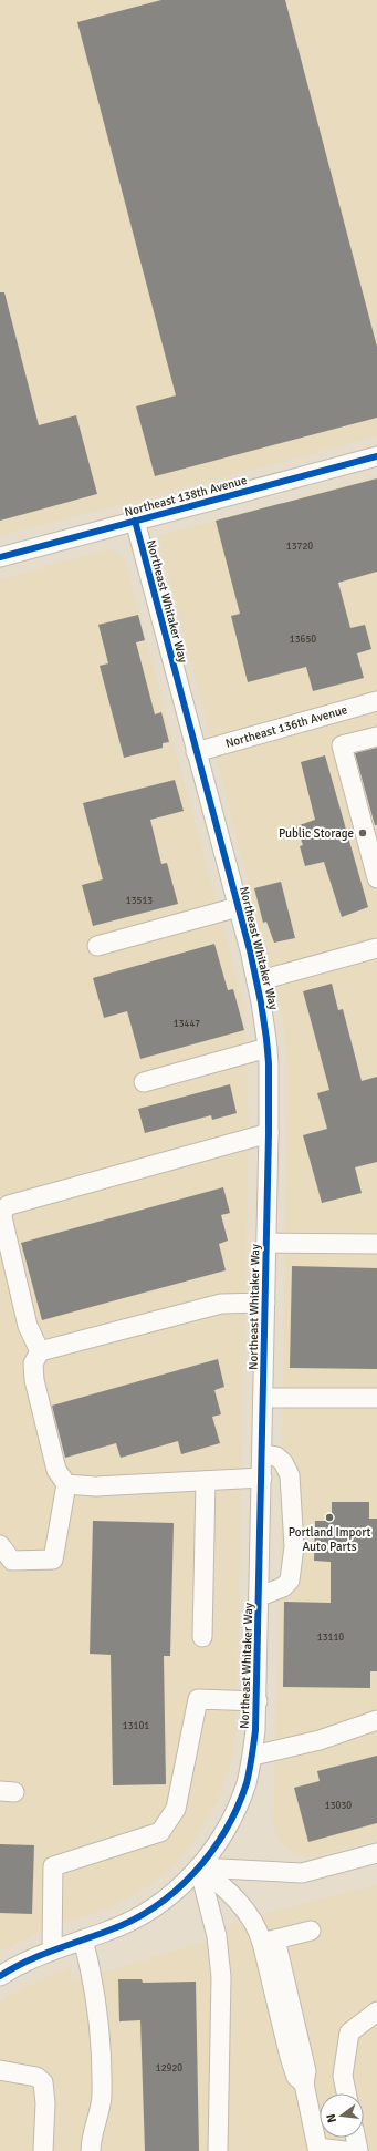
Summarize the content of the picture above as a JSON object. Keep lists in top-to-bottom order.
{
  "streets": {
    "street": ["Northeast 138th Avenue", "Northeast Whitaker Way", "Northeast 136th Avenue"]
  },
  "crossings": [
    ["Northeast 138th Avenue", "Northeast Whitaker Way"],
    ["Northeast Whitaker Way", "Northeast 136th Avenue"]
  ],
  "places": ["Public Storage", "Portland Import Auto Parts"],
  "house_numbers": [
    "13720",
    "13650",
    "13513",
    "13447",
    "13110",
    "13101",
    "13030",
    "12920"
  ],
  "north": "left"
}
